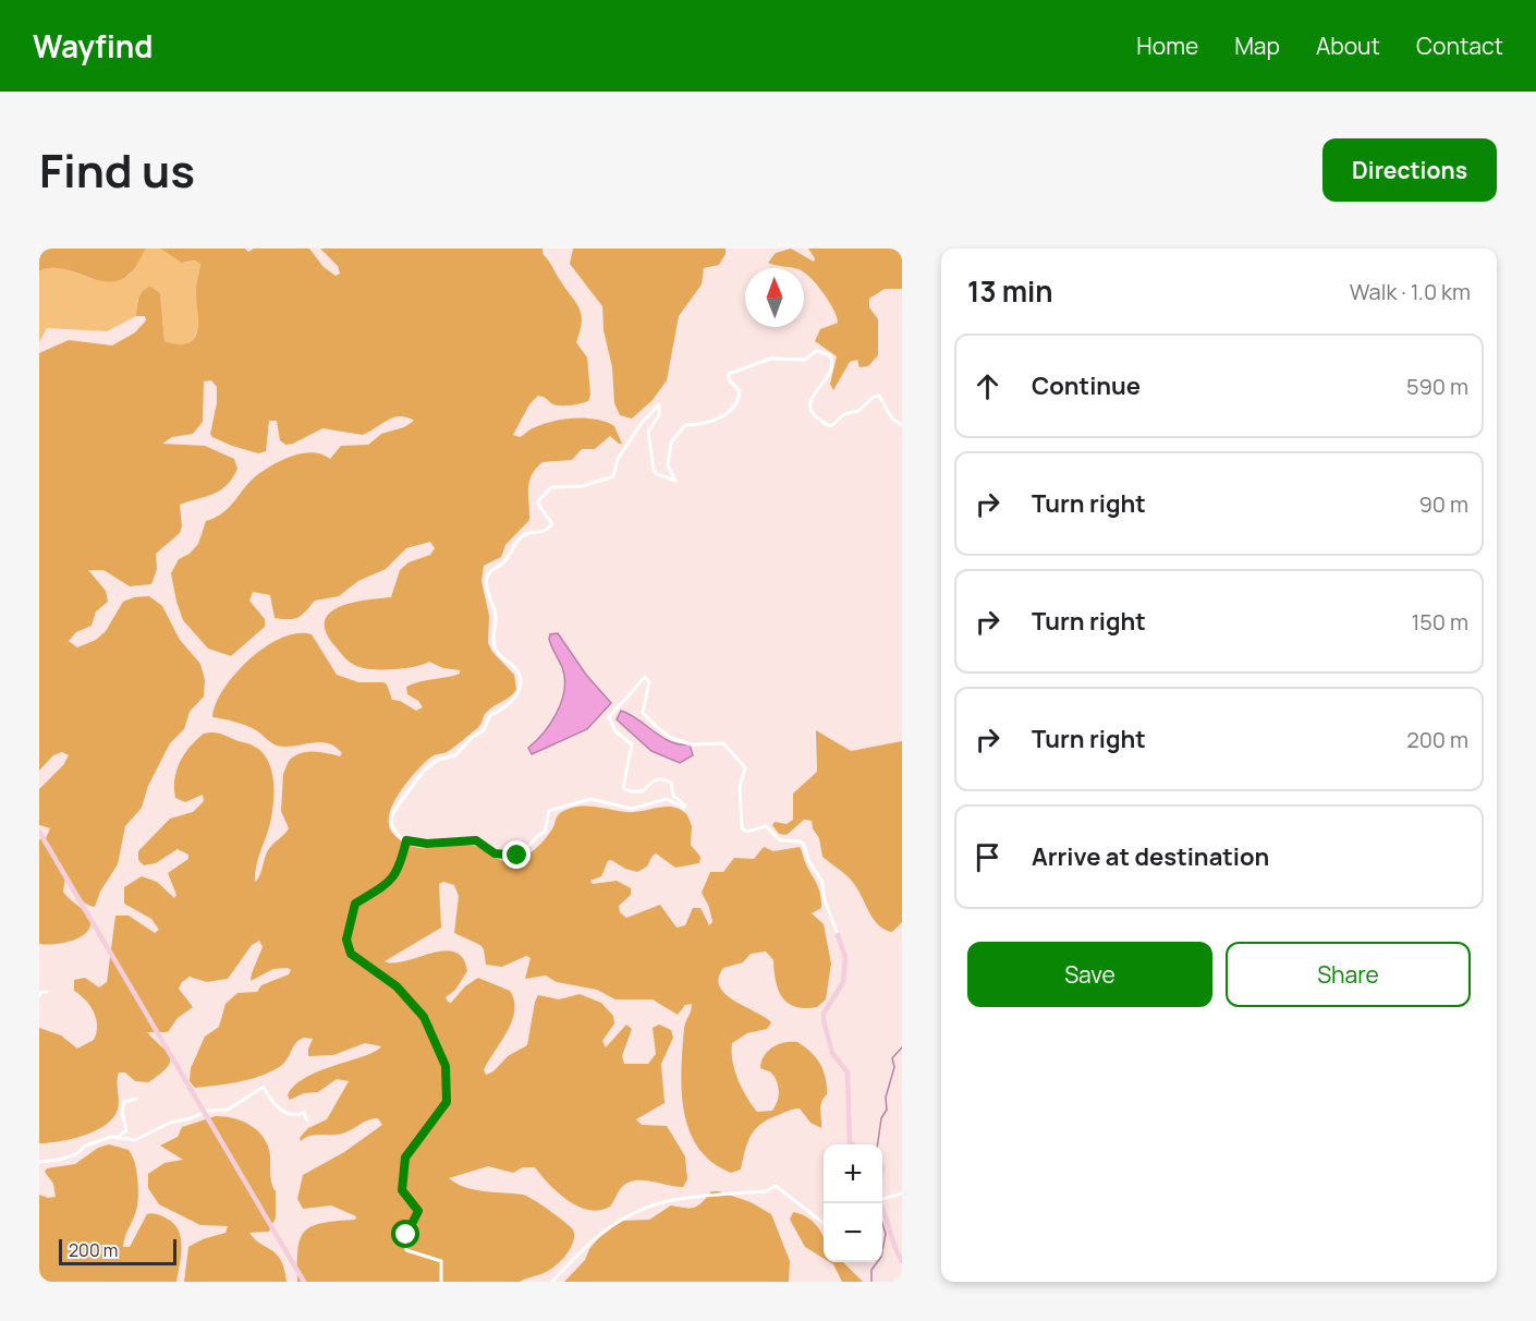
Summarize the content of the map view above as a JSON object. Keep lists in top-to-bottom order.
{
  "scale_bar": "200 m",
  "north": "top",
  "page": {
    "header": "Wayfind",
    "nav": [
      "Home",
      "Map",
      "About",
      "Contact"
    ],
    "title": "Find us",
    "buttons": [
      "Directions",
      ["Save", "Share"]
    ],
    "heading": ["13 min", "Walk · 1.0 km"],
    "list": [
      ["Continue", "590 m"],
      ["Turn right", "90 m"],
      ["Turn right", "150 m"],
      ["Turn right", "200 m"],
      "Arrive at destination"
    ],
    "map_buttons": ["+", "−"],
    "scale": "200 m"
  }
}
